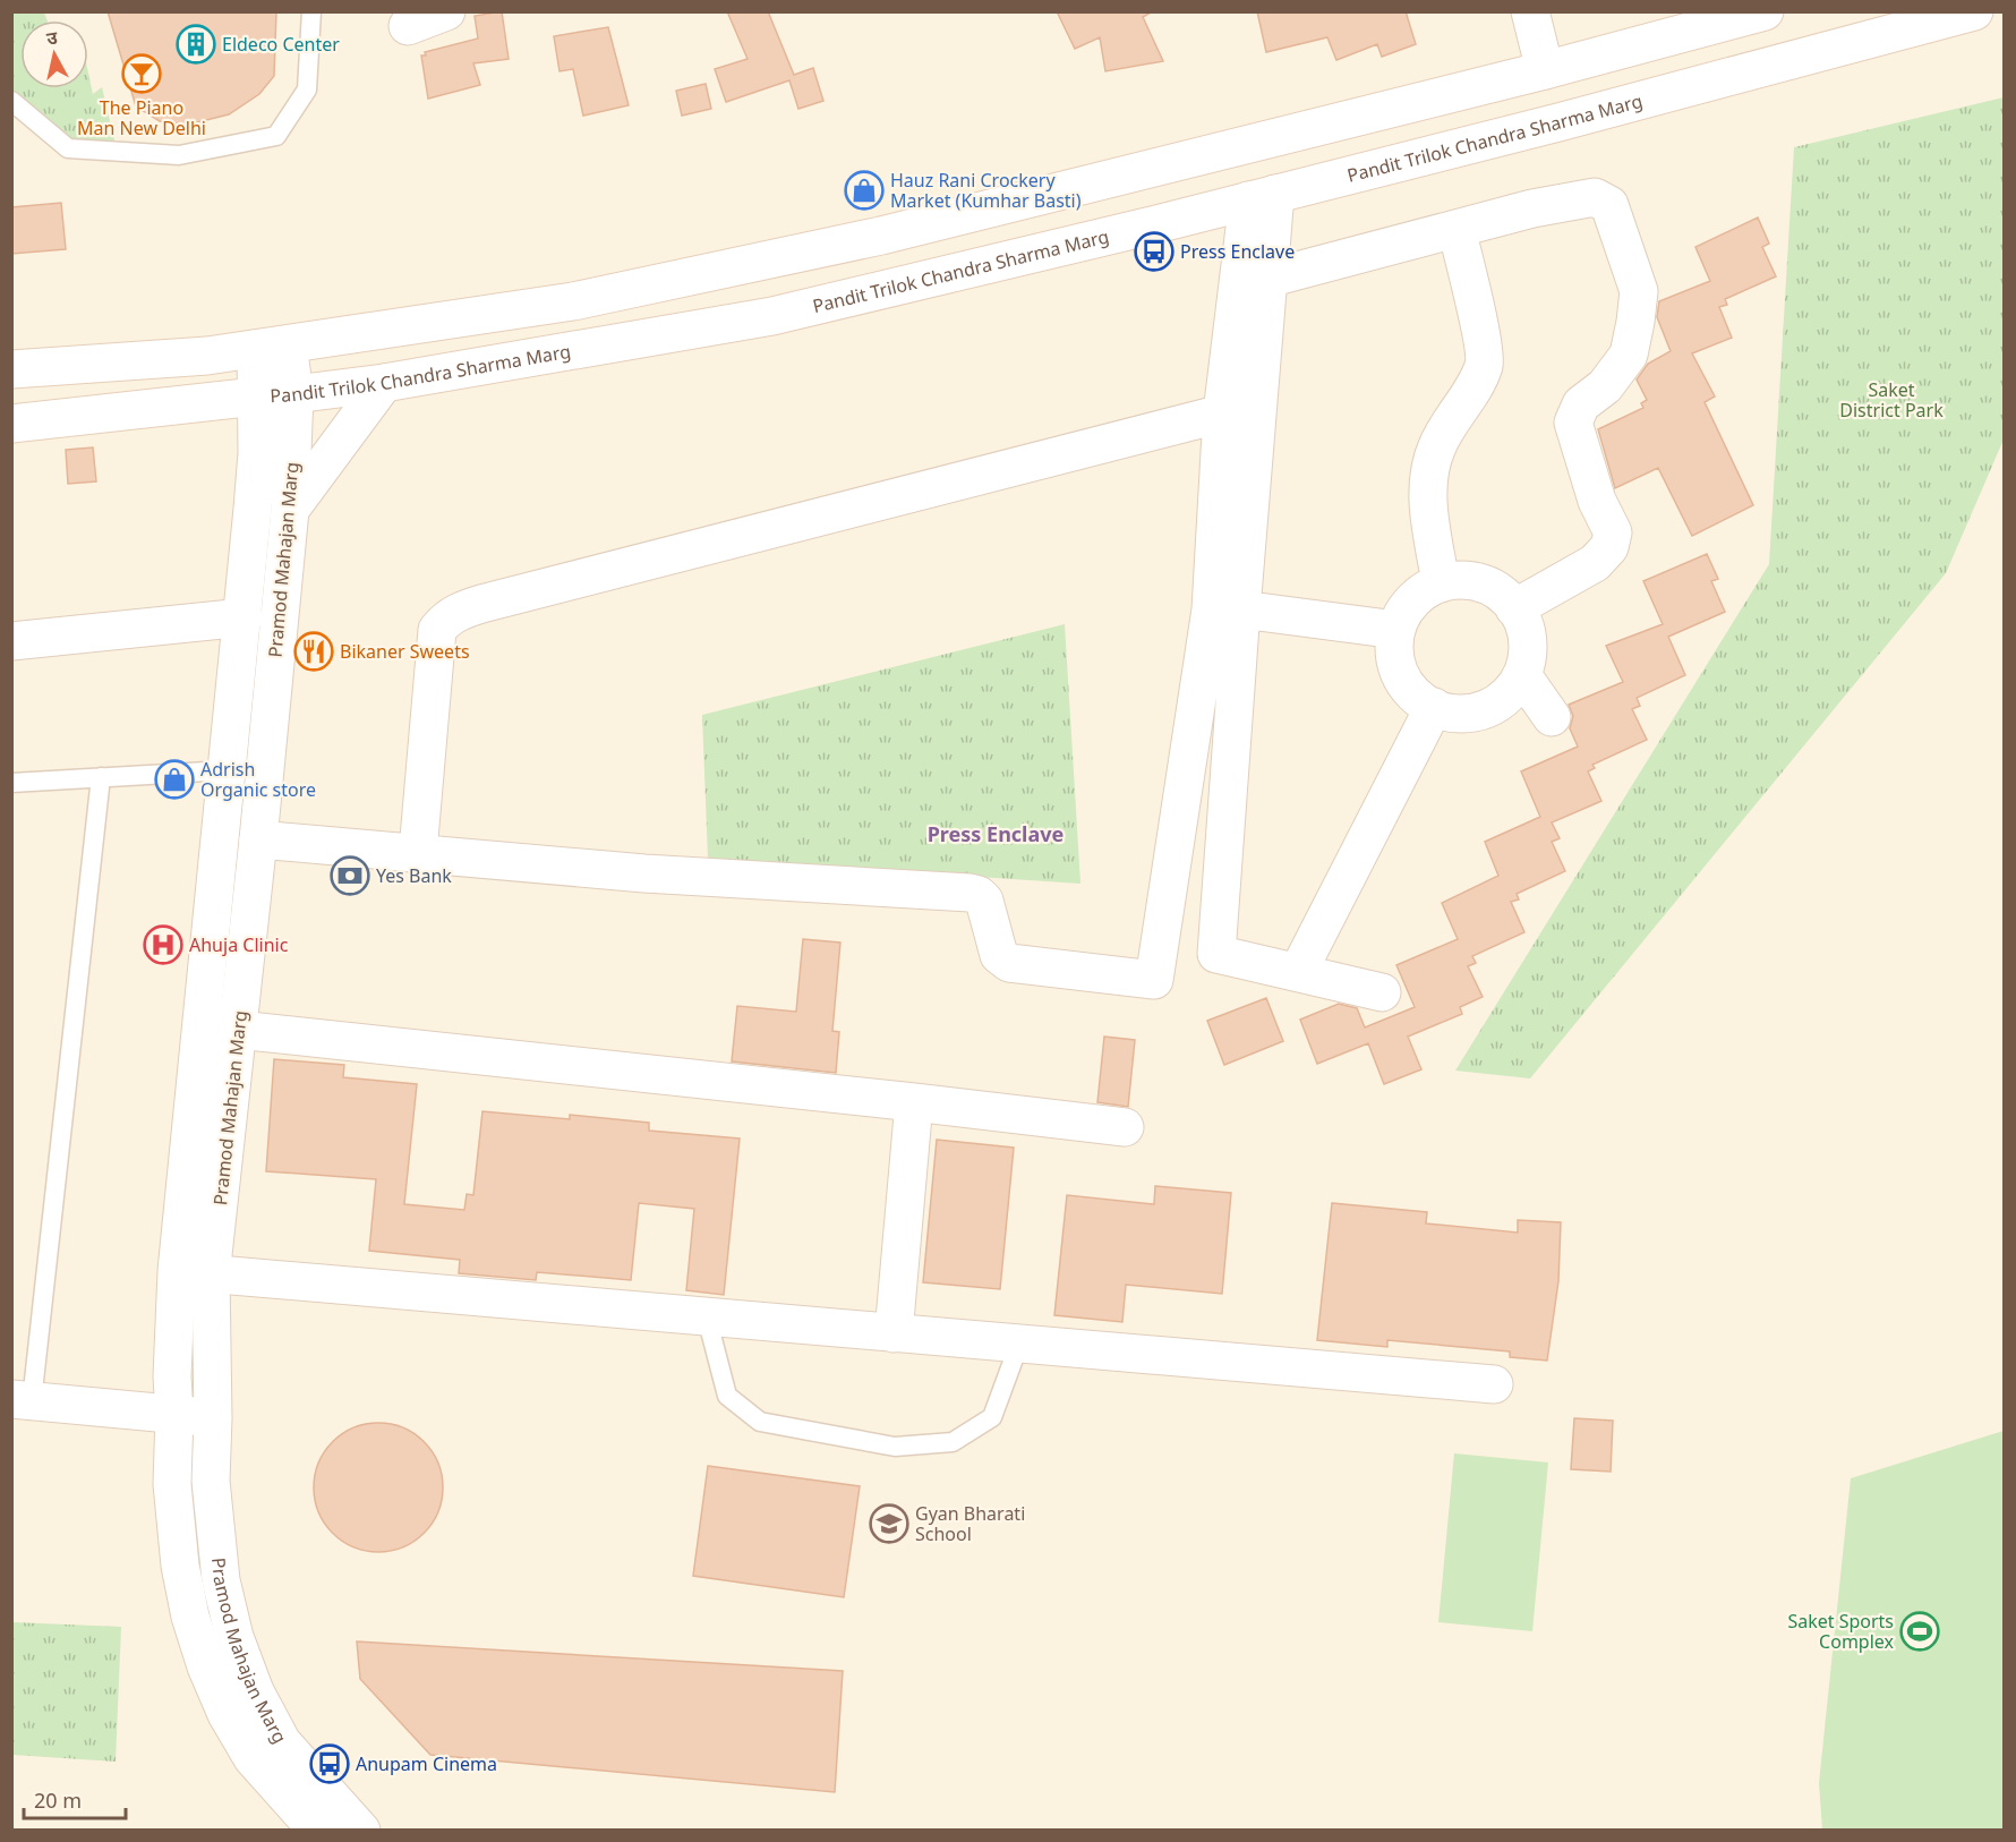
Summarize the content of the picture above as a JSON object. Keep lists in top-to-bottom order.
{
  "streets": {
    "street": ["Pandit Trilok Chandra Sharma Marg", "Pramod Mahajan Marg"]
  },
  "crossings": [
    ["Pandit Trilok Chandra Sharma Marg", "Pramod Mahajan Marg"]
  ],
  "districts": ["Press Enclave"],
  "parks": ["Saket District Park"],
  "places": {
    "building": ["Eldeco Center"],
    "bar": ["The Piano Man New Delhi"],
    "shop": ["Hauz Rani Crockery Market (Kumhar Basti)", "Adrish Organic store"],
    "bus stop": ["Press Enclave", "Anupam Cinema"],
    "restaurant": ["Bikaner Sweets"],
    "bank": ["Yes Bank"],
    "hospital": ["Ahuja Clinic"],
    "school or university": ["Gyan Bharati School"],
    "sports": ["Saket Sports Complex"]
  },
  "scale_bar": "20 m",
  "north": "top"
}
